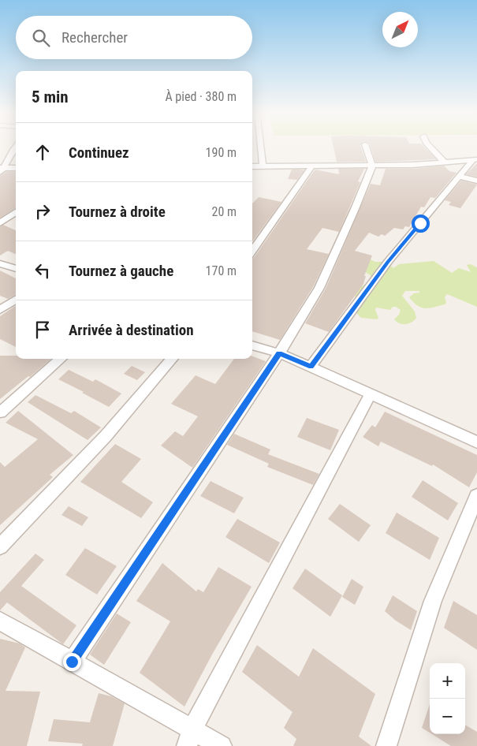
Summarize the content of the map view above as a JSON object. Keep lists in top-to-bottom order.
{
  "north": "top right",
  "page": {
    "search": "Rechercher",
    "heading": ["5 min", "À pied · 380 m"],
    "list": [
      ["Continuez", "190 m"],
      ["Tournez à droite", "20 m"],
      ["Tournez à gauche", "170 m"],
      "Arrivée à destination"
    ],
    "map_buttons": ["+", "−"]
  }
}
